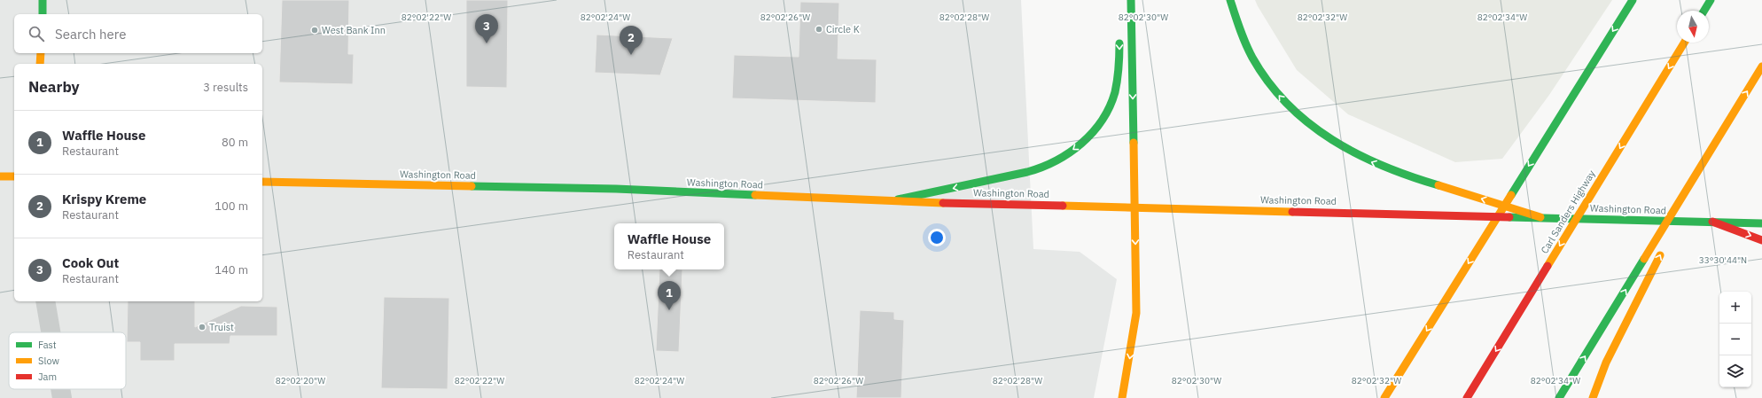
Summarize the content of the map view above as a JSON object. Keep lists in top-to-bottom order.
{
  "streets": {
    "main road": ["Washington Road", "Carl Sanders Highway"]
  },
  "places": ["Circle K", "West Bank Inn", "Truist"],
  "legend": ["Fast", "Slow", "Jam"],
  "north": "bottom",
  "page": {
    "pins": ["3", "2", "1"],
    "search": "Search here",
    "heading": ["Nearby", "3 results"],
    "list": [
      {
        "mark": "1",
        "name": "Waffle House",
        "note": "Restaurant",
        "value": "80 m"
      },
      {
        "mark": "2",
        "name": "Krispy Kreme",
        "note": "Restaurant",
        "value": "100 m"
      },
      {
        "mark": "3",
        "name": "Cook Out",
        "note": "Restaurant",
        "value": "140 m"
      }
    ],
    "popup": ["Waffle House", "Restaurant"],
    "map_buttons": ["+", "−"]
  },
  "coordinates": [
    "82°02'22\"W",
    "82°02'24\"W",
    "82°02'26\"W",
    "82°02'28\"W",
    "82°02'30\"W",
    "82°02'32\"W",
    "82°02'34\"W",
    "33°30'44\"N",
    "82°02'20\"W"
  ]
}
